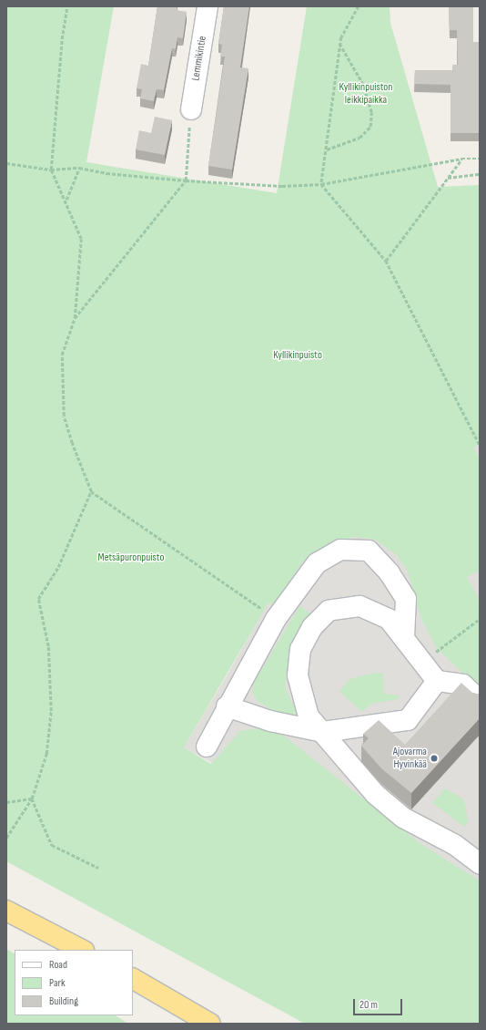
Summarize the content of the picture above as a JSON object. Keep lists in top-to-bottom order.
{
  "streets": {
    "street": ["Lemmikintie"]
  },
  "parks": ["Kyllikinpuiston leikkipaikka", "Kyllikinpuisto", "Metsäpuronpuisto"],
  "places": ["Ajovarma Hyvinkää"],
  "legend": ["Road", "Park", "Building"],
  "scale_bar": "20 m"
}
